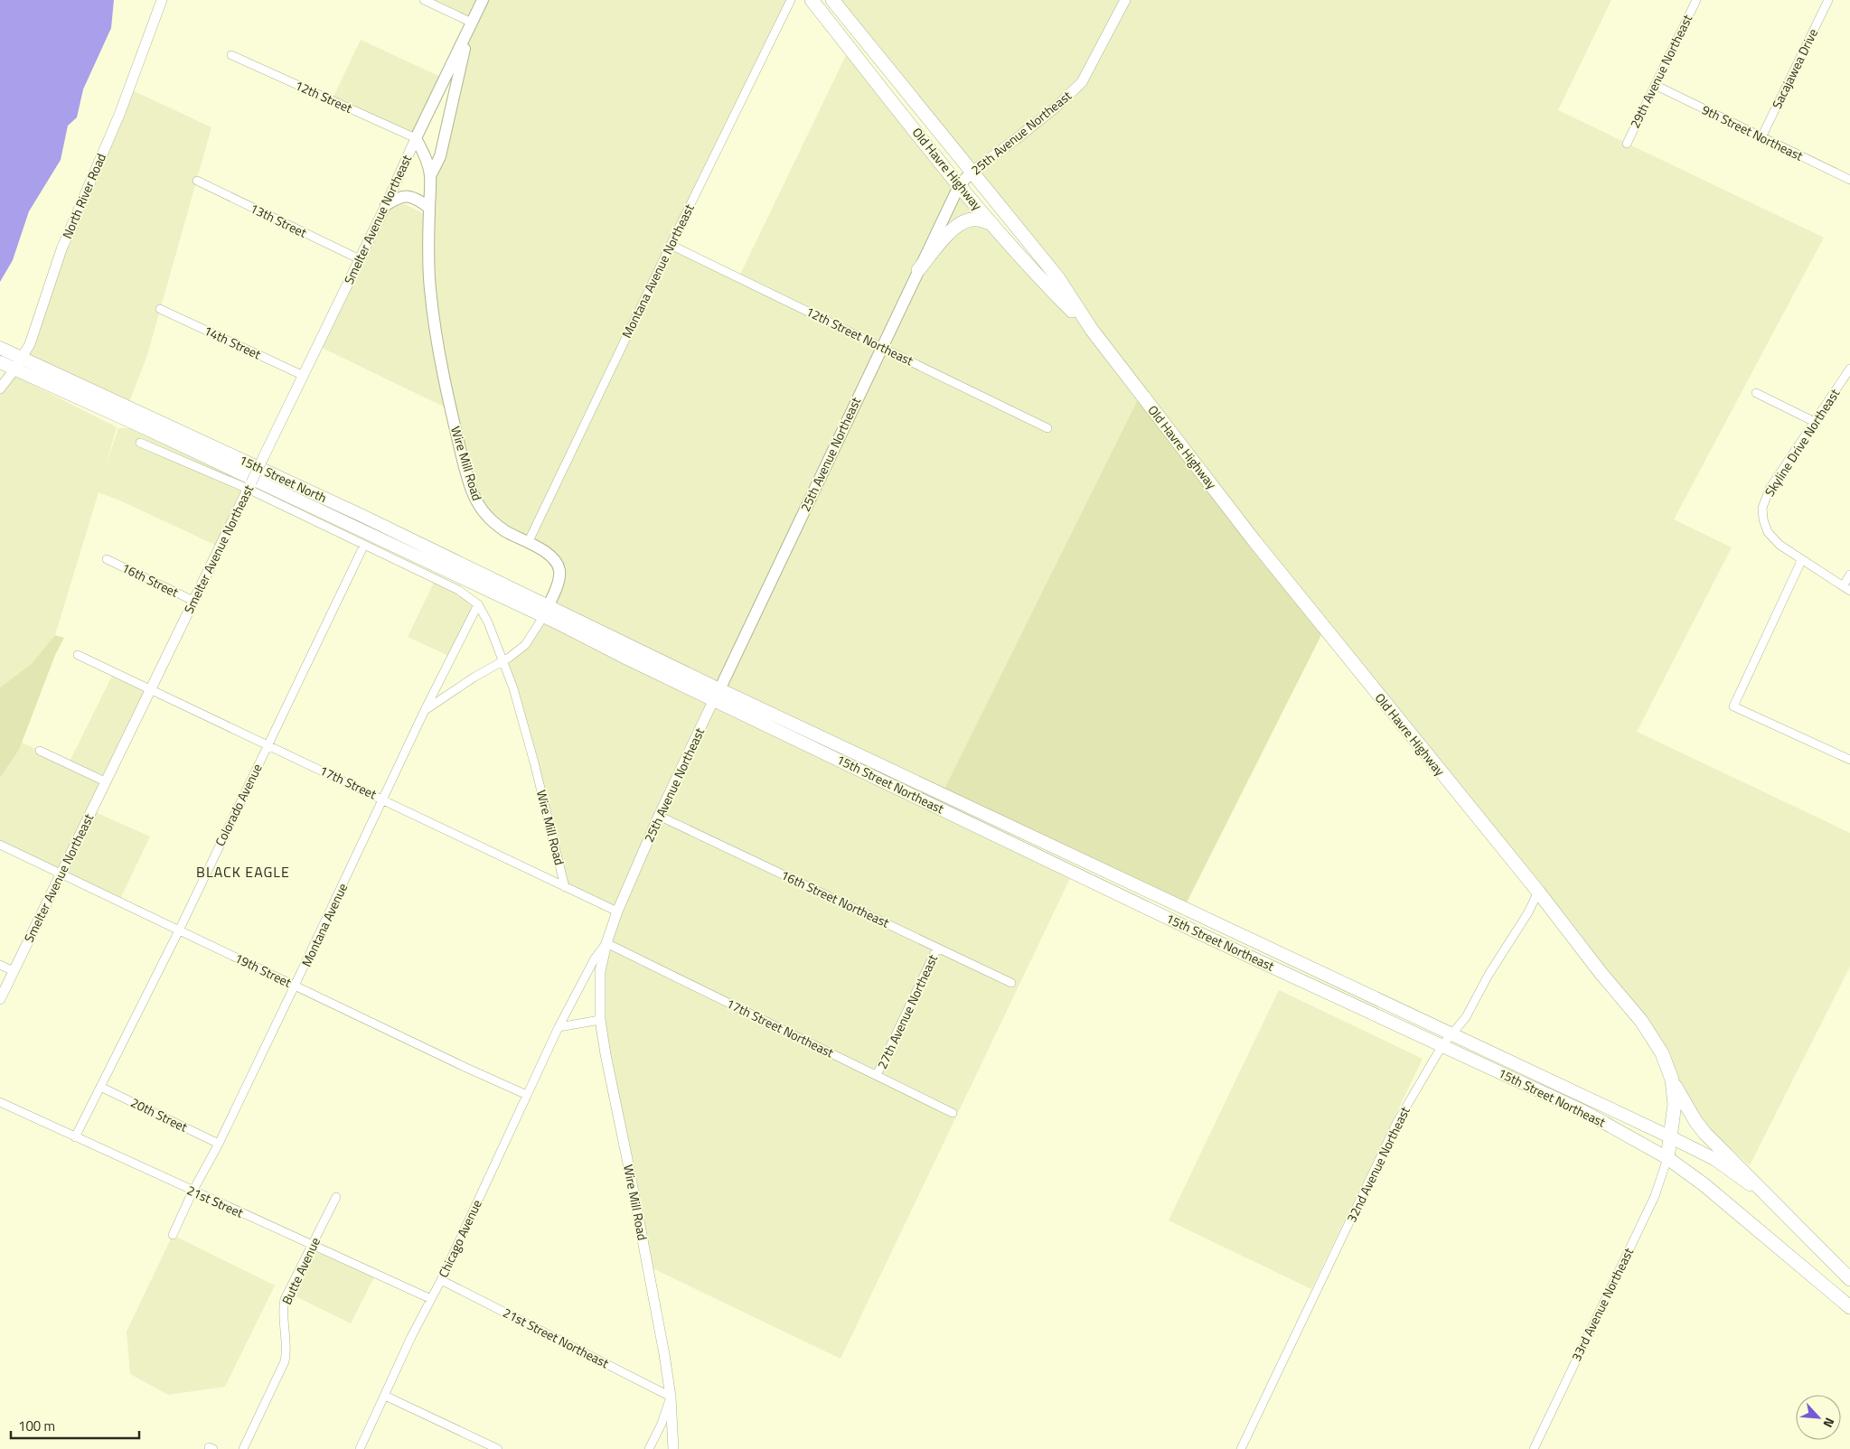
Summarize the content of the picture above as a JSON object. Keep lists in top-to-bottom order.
{
  "streets": {
    "highway": ["Old Havre Highway", "15th Street Northeast"],
    "main road": [
      "25th Avenue Northeast",
      "Smelter Avenue Northeast",
      "Wire Mill Road",
      "15th Street North"
    ],
    "street": [
      "Sacajawea Drive",
      "29th Avenue Northeast",
      "12th Street",
      "9th Street Northeast",
      "North River Road",
      "13th Street",
      "Montana Avenue Northeast",
      "12th Street Northeast",
      "14th Street",
      "Skyline Drive Northeast",
      "16th Street",
      "17th Street",
      "Colorado Avenue",
      "16th Street Northeast",
      "Montana Avenue",
      "19th Street",
      "27th Avenue Northeast",
      "17th Street Northeast",
      "20th Street",
      "32nd Avenue Northeast",
      "21st Street",
      "Chicago Avenue",
      "Butte Avenue",
      "33rd Avenue Northeast",
      "21st Street Northeast"
    ]
  },
  "crossings": [
    ["Sacajawea Drive", "9th Street Northeast"],
    ["29th Avenue Northeast", "9th Street Northeast"],
    ["12th Street", "Smelter Avenue Northeast"],
    ["12th Street", "Wire Mill Road"],
    ["25th Avenue Northeast", "Old Havre Highway"],
    ["25th Avenue Northeast", "12th Street Northeast"],
    ["25th Avenue Northeast", "Wire Mill Road"],
    ["25th Avenue Northeast", "17th Street"],
    ["25th Avenue Northeast", "15th Street Northeast"],
    ["25th Avenue Northeast", "16th Street Northeast"],
    ["25th Avenue Northeast", "17th Street Northeast"],
    ["25th Avenue Northeast", "Chicago Avenue"],
    ["Old Havre Highway", "15th Street Northeast"],
    ["Old Havre Highway", "32nd Avenue Northeast"],
    ["Old Havre Highway", "33rd Avenue Northeast"],
    ["North River Road", "15th Street North"],
    ["Smelter Avenue Northeast", "13th Street"],
    ["Smelter Avenue Northeast", "14th Street"],
    ["Smelter Avenue Northeast", "Wire Mill Road"],
    ["Smelter Avenue Northeast", "15th Street North"],
    ["Smelter Avenue Northeast", "16th Street"],
    ["Smelter Avenue Northeast", "17th Street"],
    ["Smelter Avenue Northeast", "19th Street"],
    ["Montana Avenue Northeast", "12th Street Northeast"],
    ["Montana Avenue Northeast", "Wire Mill Road"],
    ["Wire Mill Road", "15th Street North"],
    ["Wire Mill Road", "17th Street"],
    ["Wire Mill Road", "21st Street Northeast"],
    ["15th Street North", "15th Street Northeast"],
    ["15th Street North", "Colorado Avenue"],
    ["15th Street North", "Montana Avenue"],
    ["17th Street", "Colorado Avenue"],
    ["17th Street", "Montana Avenue"],
    ["15th Street Northeast", "32nd Avenue Northeast"],
    ["15th Street Northeast", "33rd Avenue Northeast"],
    ["Colorado Avenue", "19th Street"],
    ["Colorado Avenue", "20th Street"],
    ["Colorado Avenue", "21st Street"],
    ["16th Street Northeast", "27th Avenue Northeast"],
    ["Montana Avenue", "19th Street"],
    ["Montana Avenue", "20th Street"],
    ["Montana Avenue", "21st Street"],
    ["19th Street", "Chicago Avenue"],
    ["27th Avenue Northeast", "17th Street Northeast"],
    ["17th Street Northeast", "Chicago Avenue"],
    ["21st Street", "Chicago Avenue"],
    ["21st Street", "Butte Avenue"],
    ["Chicago Avenue", "21st Street Northeast"]
  ],
  "districts": ["BLACK EAGLE"],
  "scale_bar": "100 m",
  "north": "bottom right"
}
